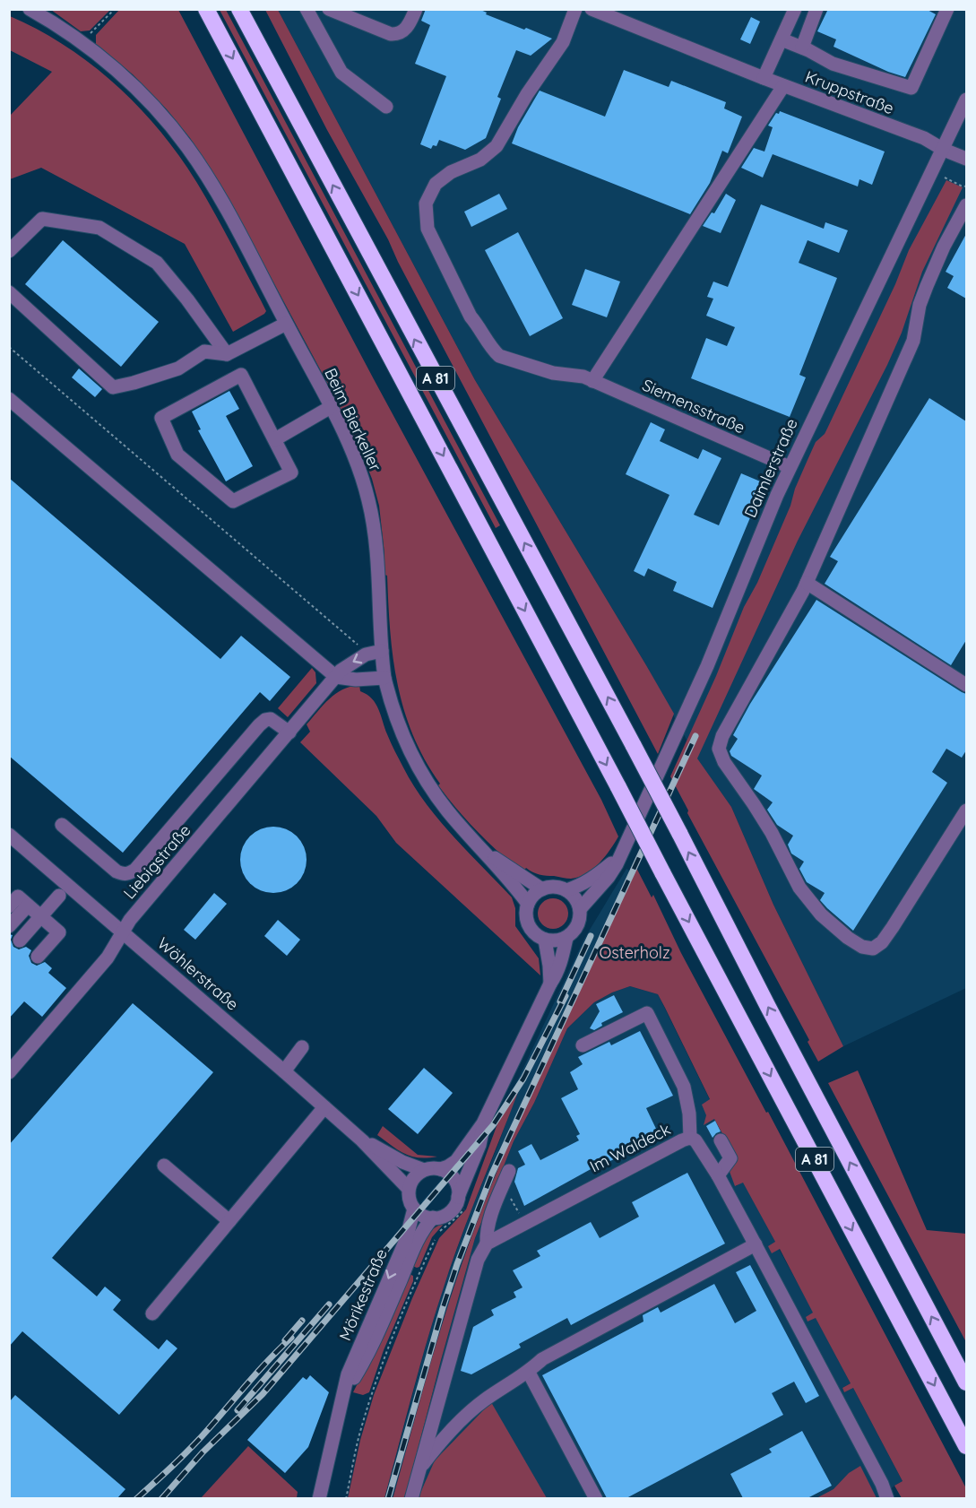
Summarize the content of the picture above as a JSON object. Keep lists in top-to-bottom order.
{
  "streets": {
    "highway": ["A 81"],
    "street": [
      "Kruppstraße",
      "Siemensstraße",
      "Beim Bierkeller",
      "Daimlerstraße",
      "Liebigstraße",
      "Wöhlerstraße",
      "Im Waldeck",
      "Mörikestraße"
    ]
  },
  "crossings": [
    ["Kruppstraße", "Daimlerstraße"],
    ["Siemensstraße", "Daimlerstraße"],
    ["Beim Bierkeller", "Daimlerstraße"],
    ["Beim Bierkeller", "Liebigstraße"],
    ["Beim Bierkeller", "Mörikestraße"],
    ["Daimlerstraße", "Mörikestraße"],
    ["Liebigstraße", "Wöhlerstraße"],
    ["Wöhlerstraße", "Mörikestraße"]
  ],
  "parks": ["Osterholz"]
}
